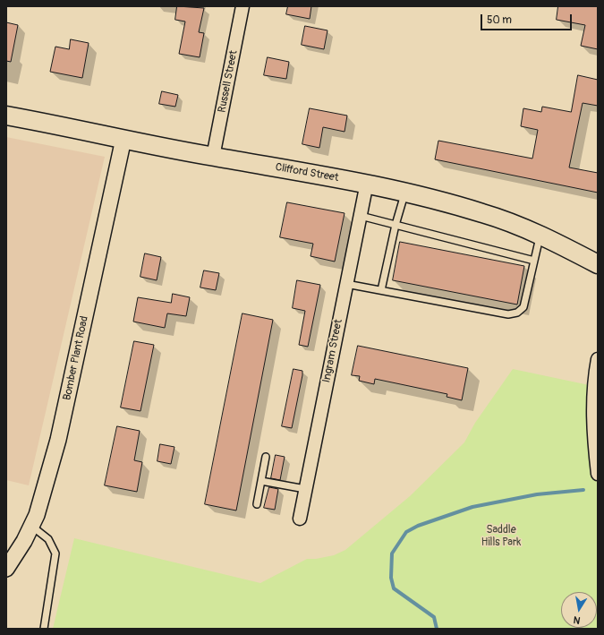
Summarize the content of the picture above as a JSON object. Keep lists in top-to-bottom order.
{
  "streets": {
    "main road": ["Clifford Street"],
    "street": ["Russell Street", "Ingram Street", "Bomber Plant Road"]
  },
  "crossings": [
    ["Russell Street", "Clifford Street"],
    ["Clifford Street", "Ingram Street"],
    ["Clifford Street", "Bomber Plant Road"]
  ],
  "parks": ["Saddle Hills Park"],
  "scale_bar": "50 m",
  "north": "bottom"
}
